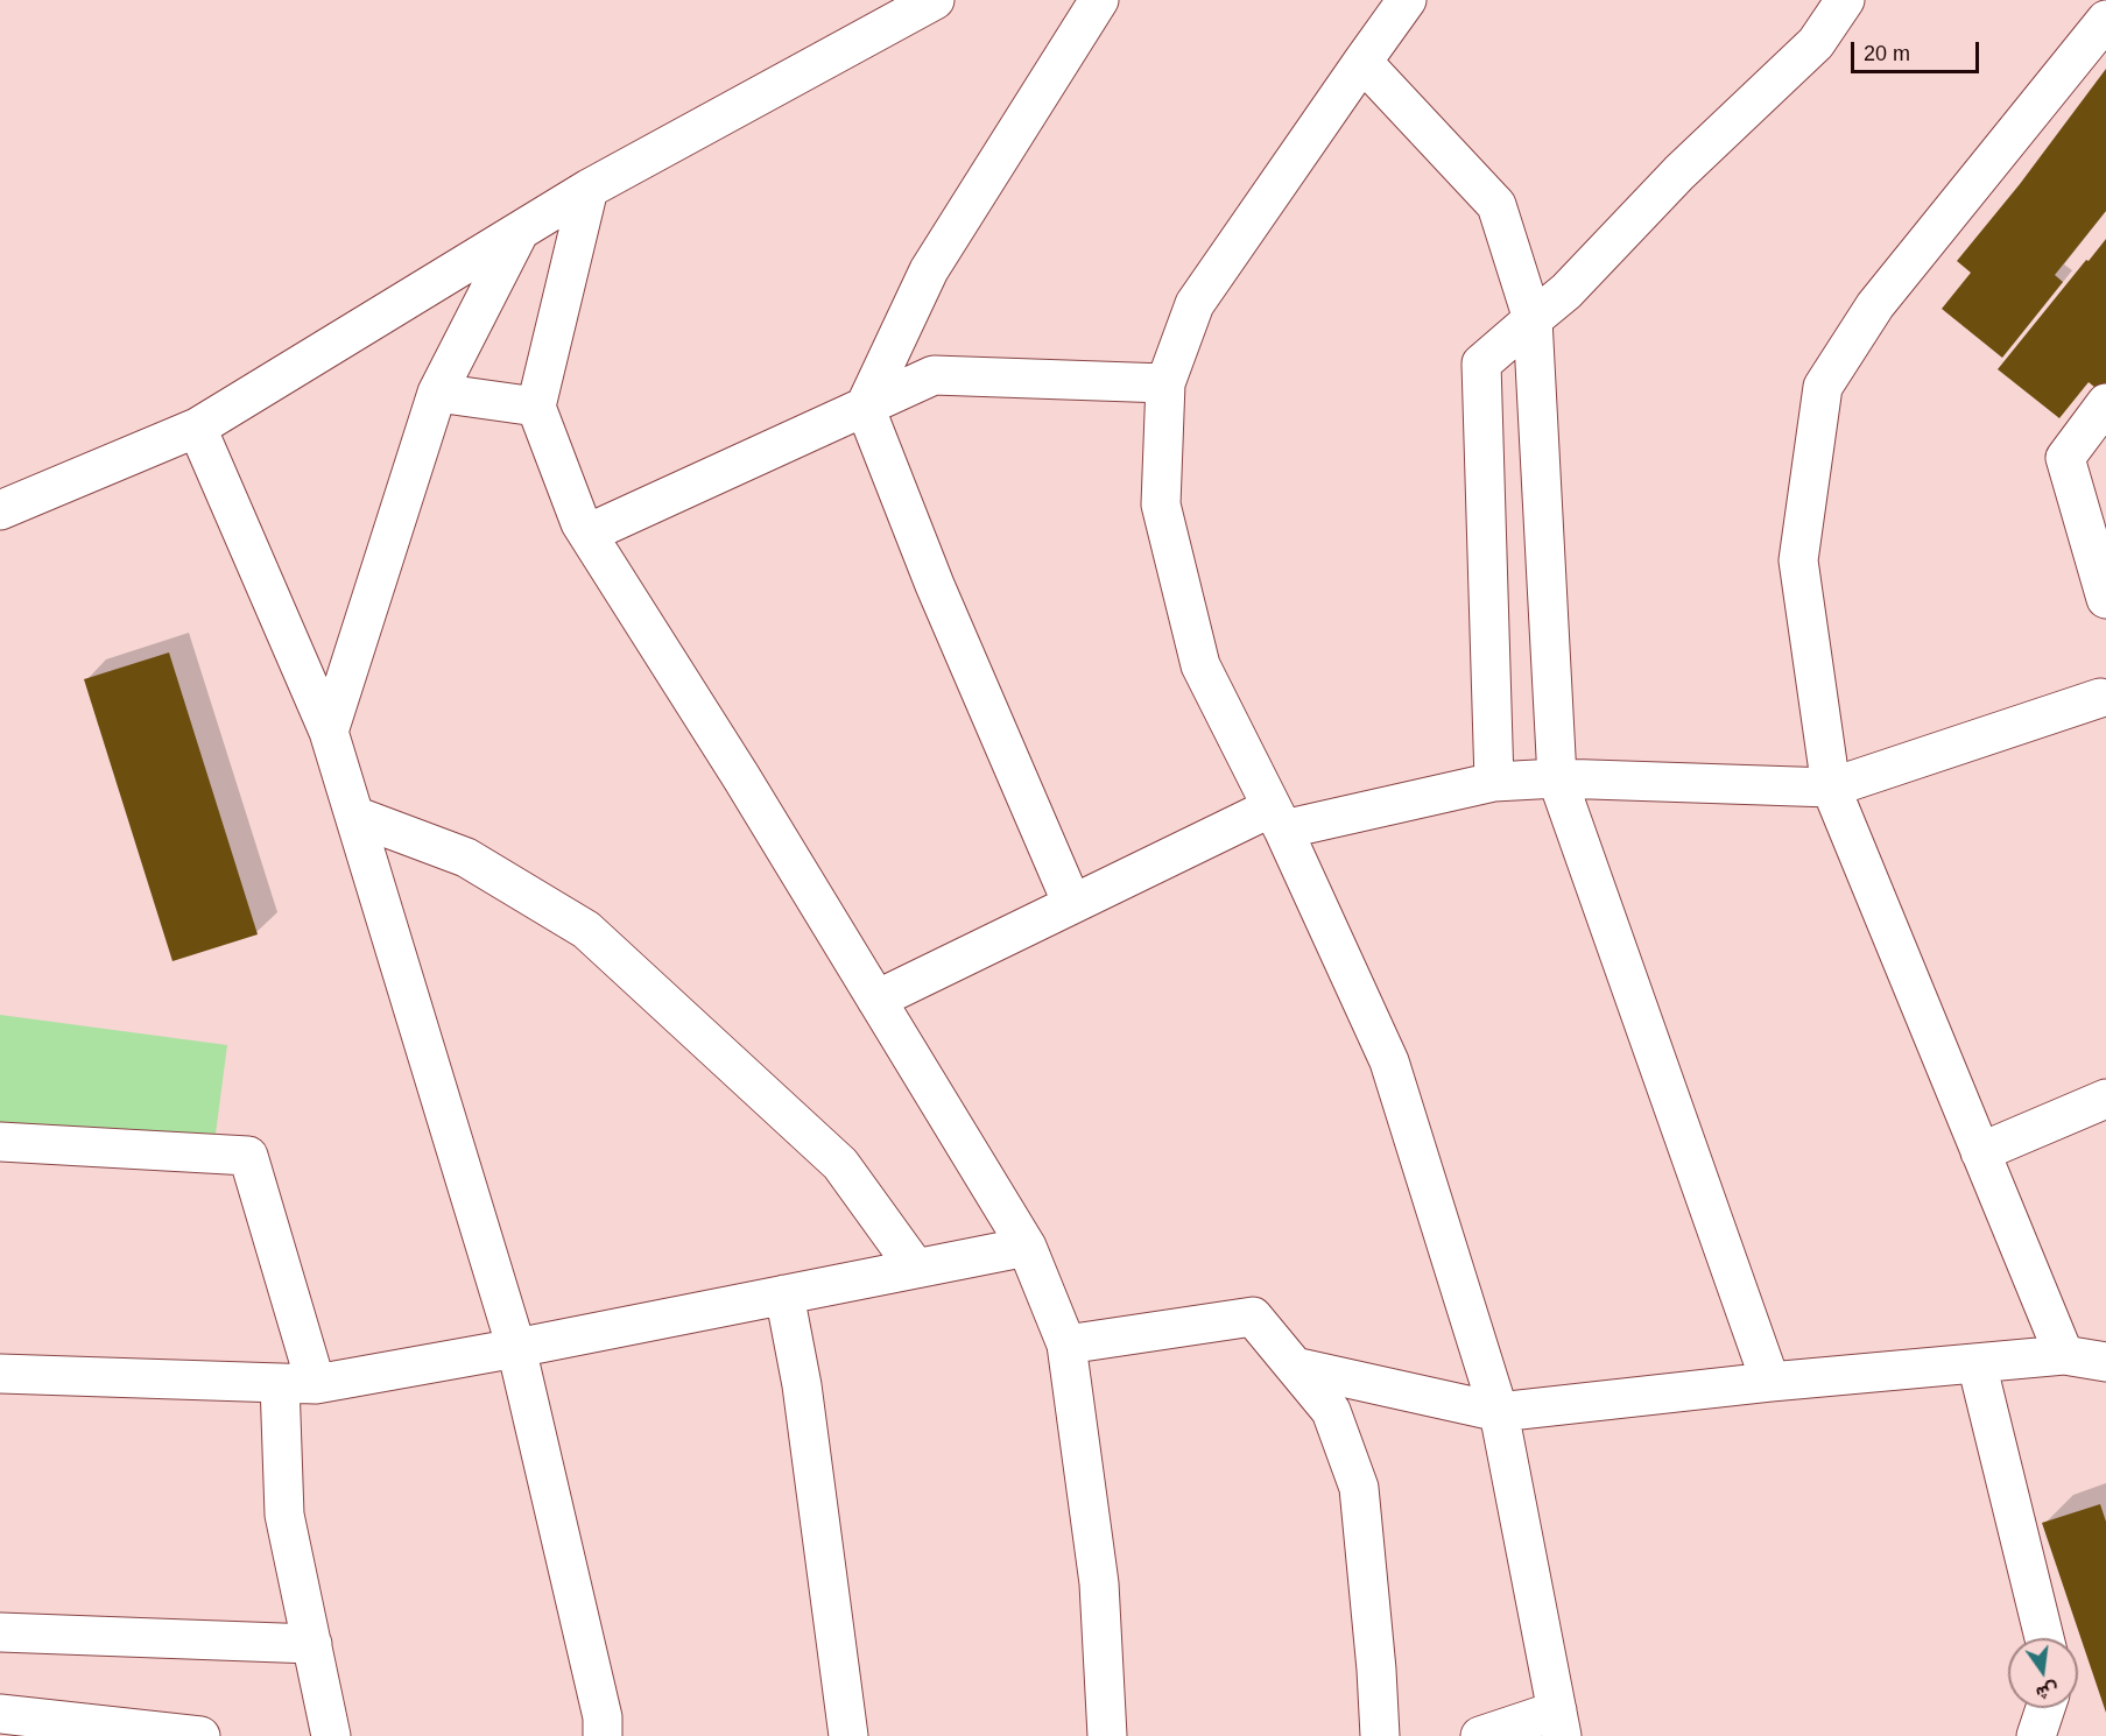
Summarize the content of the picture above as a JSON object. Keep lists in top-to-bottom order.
{
  "scale_bar": "20 m",
  "north": "bottom"
}
